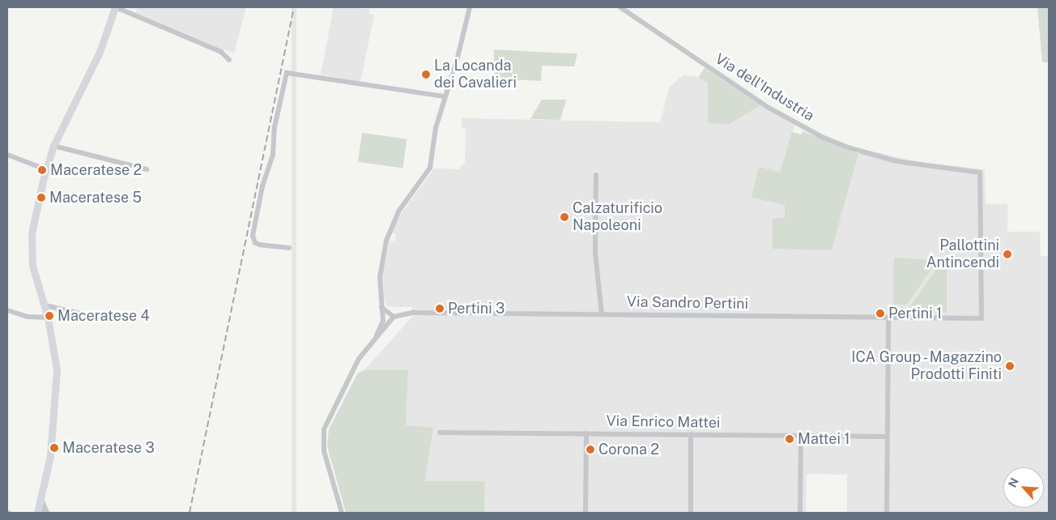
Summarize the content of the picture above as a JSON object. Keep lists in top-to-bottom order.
{
  "streets": {
    "street": ["Via dell'Industria", "Via Sandro Pertini", "Via Enrico Mattei"]
  },
  "crossings": [
    ["Via dell'Industria", "Via Sandro Pertini"]
  ],
  "places": [
    "La Locanda dei Cavalieri",
    "Maceratese 2",
    "Maceratese 5",
    "Calzaturificio Napoleoni",
    "Pallottini Antincendi",
    "Pertini 3",
    "Pertini 1",
    "Maceratese 4",
    "ICA Group - Magazzino Prodotti Finiti",
    "Mattei 1",
    "Maceratese 3",
    "Corona 2"
  ],
  "north": "top left"
}
